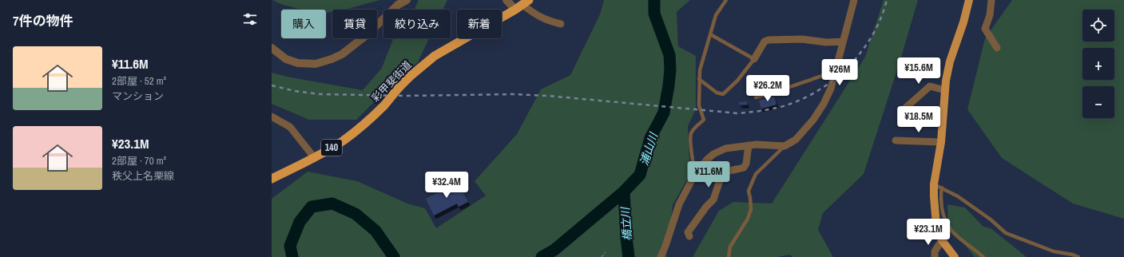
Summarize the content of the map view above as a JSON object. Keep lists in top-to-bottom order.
{
  "streets": {
    "highway": ["彩甲斐街道", "140"]
  },
  "water": ["浦山川", "橋立川"],
  "page": {
    "heading": "7件の物件",
    "map_buttons": ["+", "−"],
    "chip": [
      "購入",
      "賃貸",
      "絞り込み",
      "新着"
    ],
    "list": [
      {
        "name": "¥11.6M",
        "note": "2部屋 · 52 m² · マンション"
      },
      {
        "name": "¥23.1M",
        "note": "2部屋 · 70 m² · 秩父上名栗線"
      }
    ],
    "price": [
      "¥15.6M",
      "¥26M",
      "¥26.2M",
      "¥18.5M",
      "¥11.6M",
      "¥32.4M",
      "¥23.1M"
    ]
  }
}
